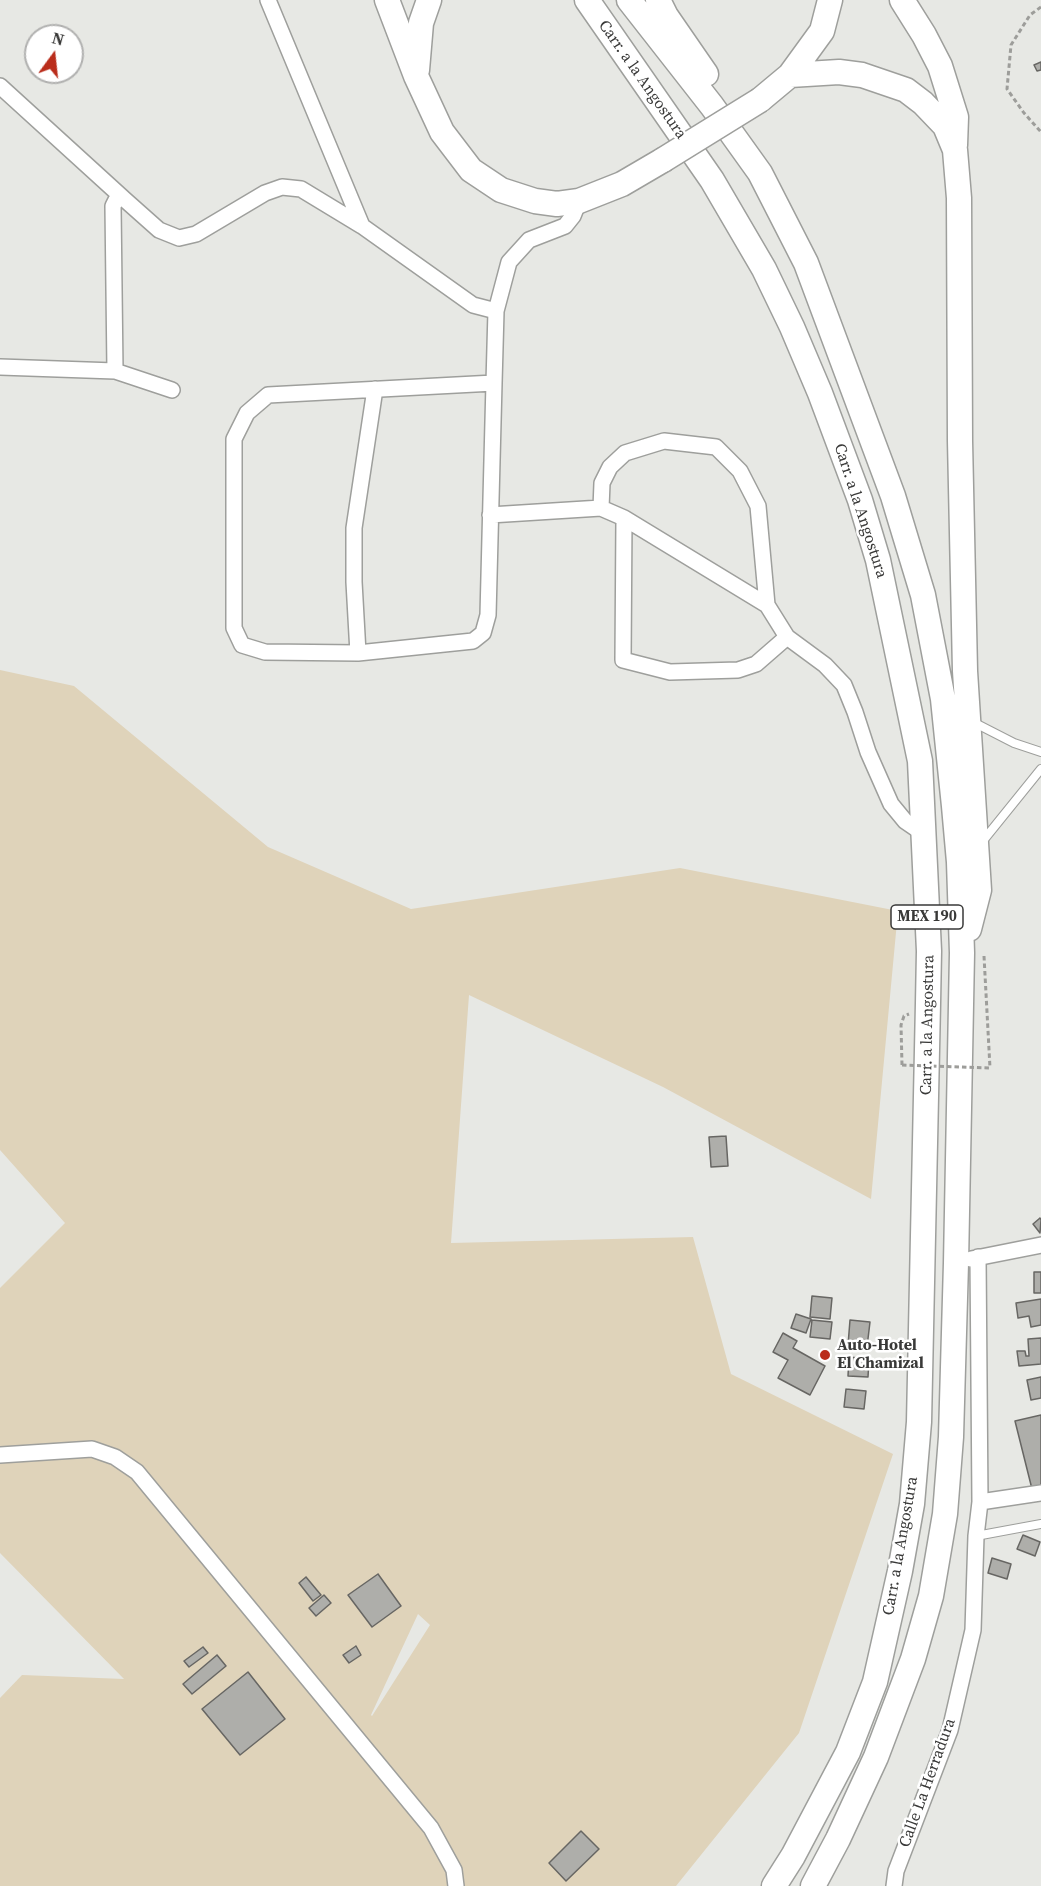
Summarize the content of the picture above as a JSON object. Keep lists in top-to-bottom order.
{
  "streets": {
    "main road": ["Carr. a la Angostura", "MEX 190"],
    "street": ["Calle La Herradura"]
  },
  "crossings": [
    ["Carr. a la Angostura", "Calle La Herradura"]
  ],
  "places": ["Auto-Hotel El Chamizal"],
  "north": "top"
}
